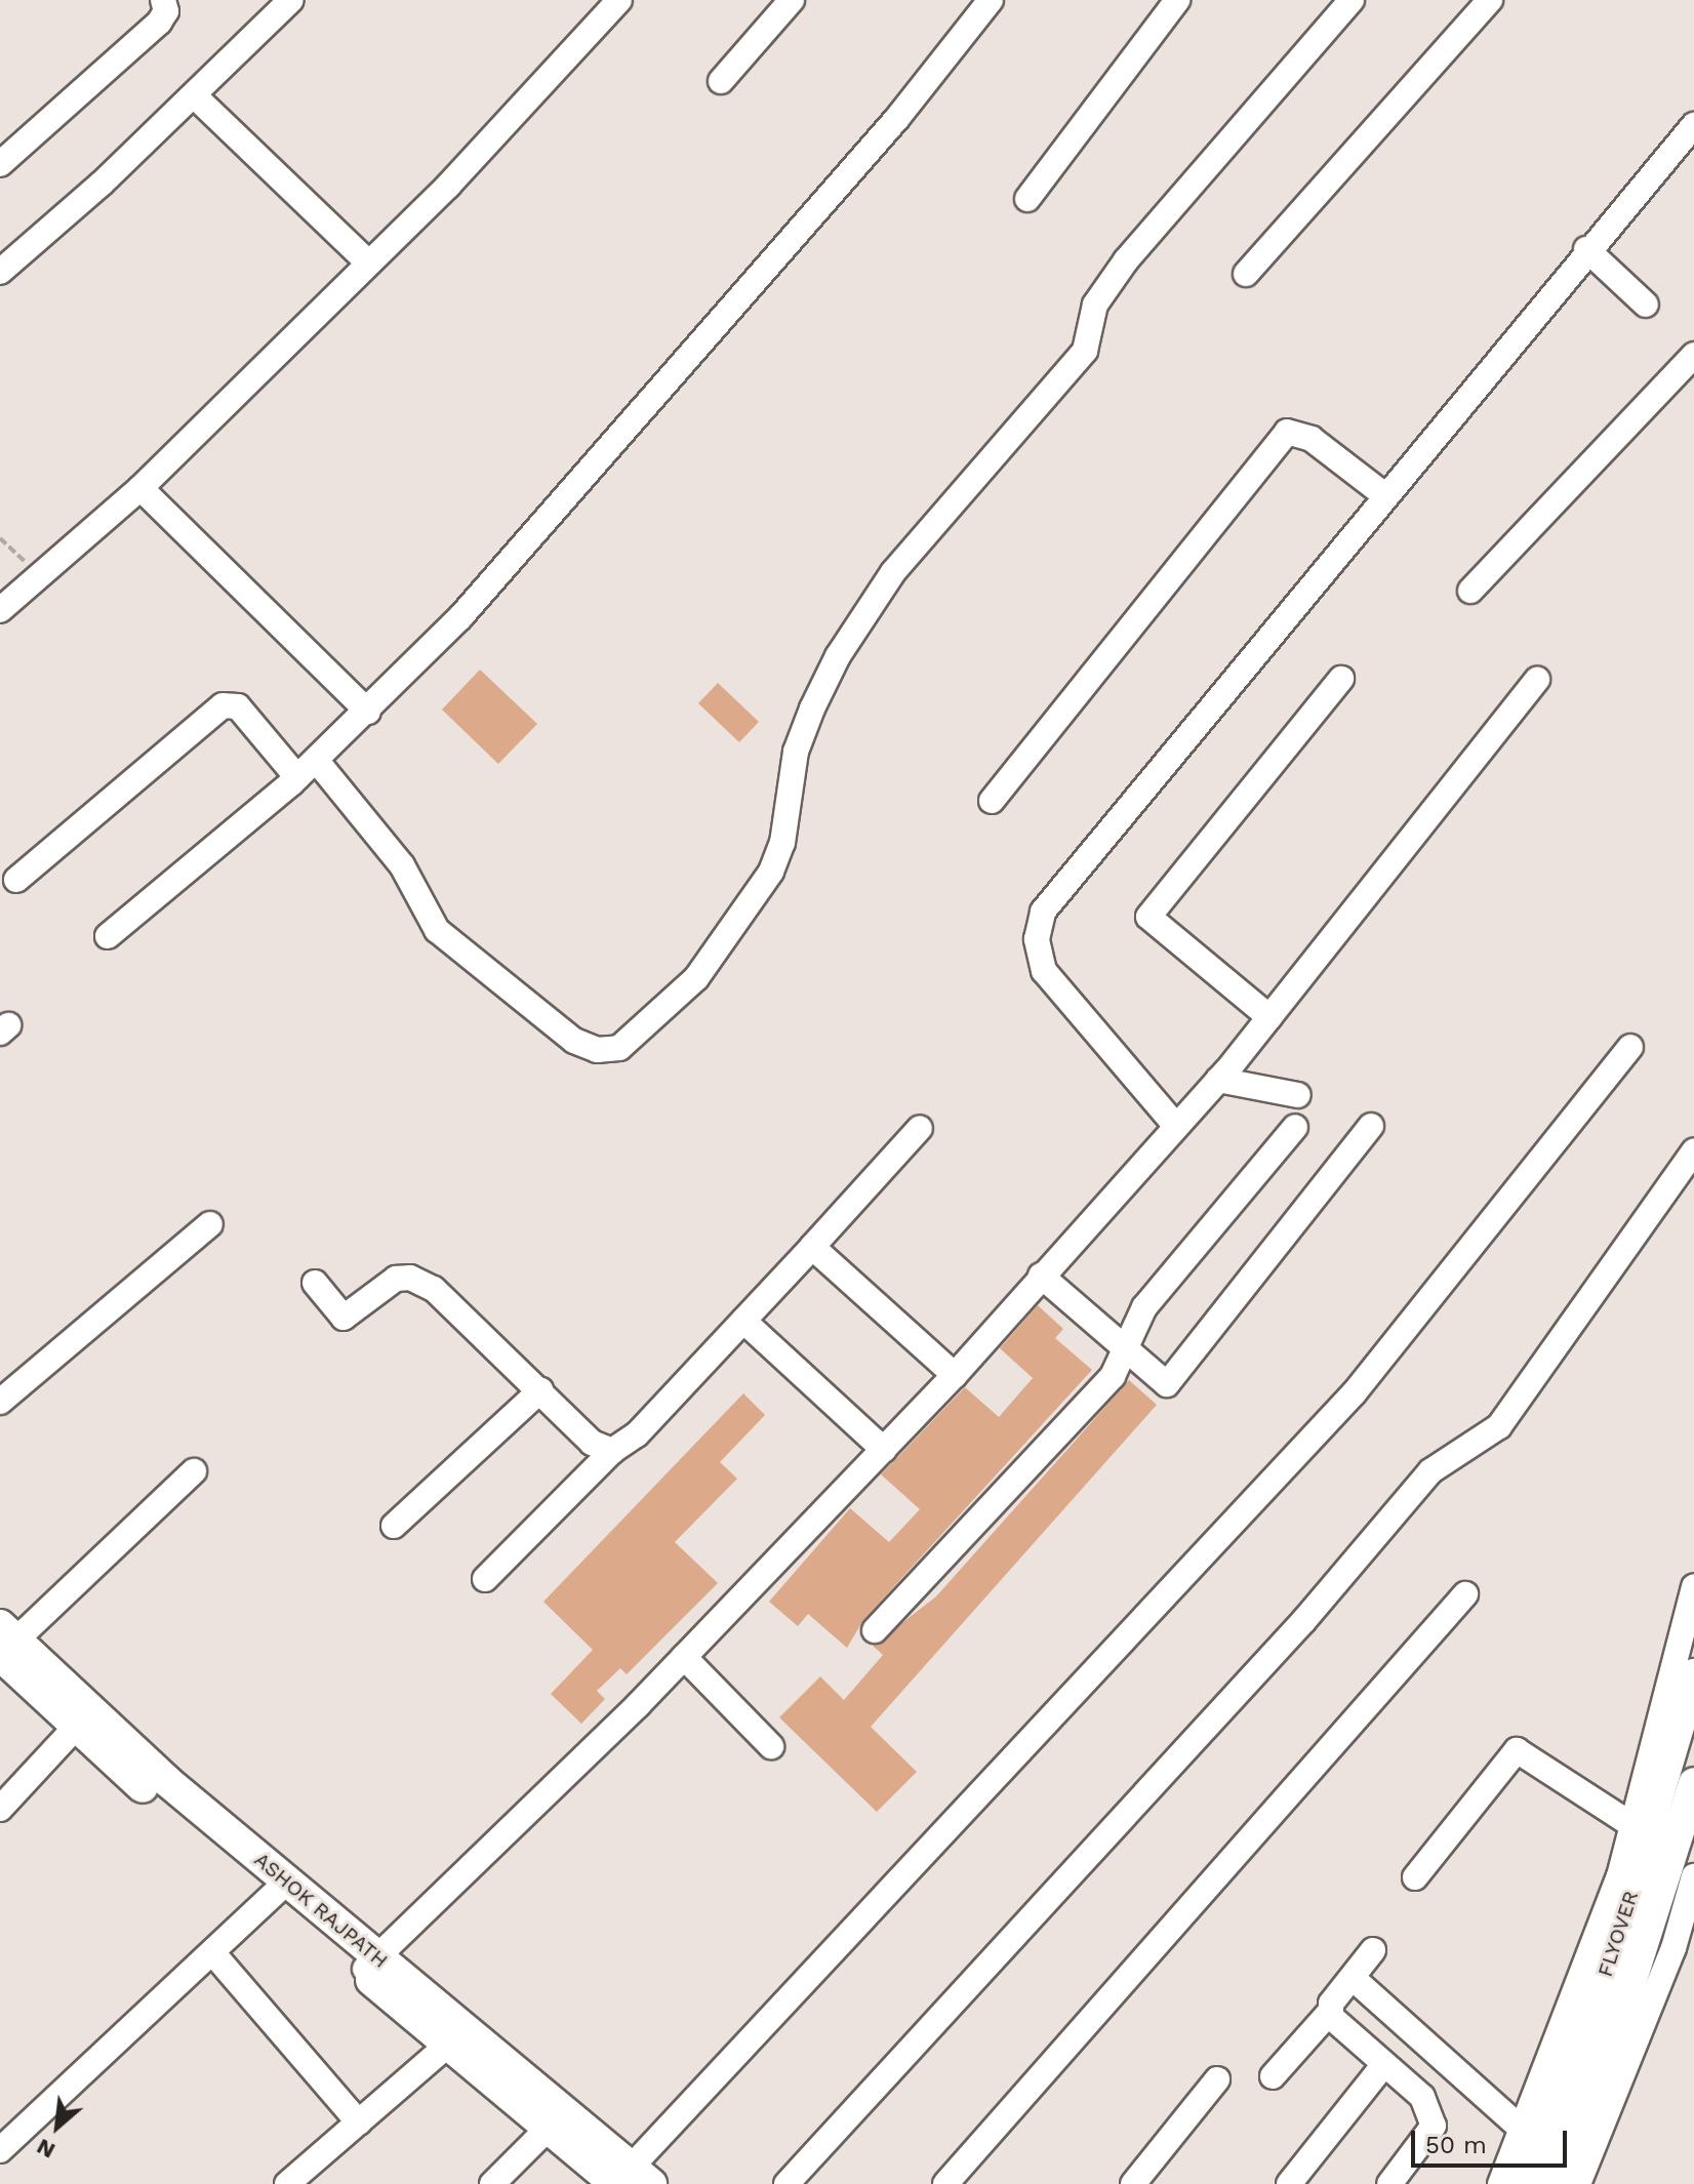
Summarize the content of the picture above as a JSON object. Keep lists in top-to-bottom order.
{
  "streets": {
    "main road": ["ASHOK RAJPATH", "FLYOVER"]
  },
  "scale_bar": "50 m",
  "north": "bottom left"
}
